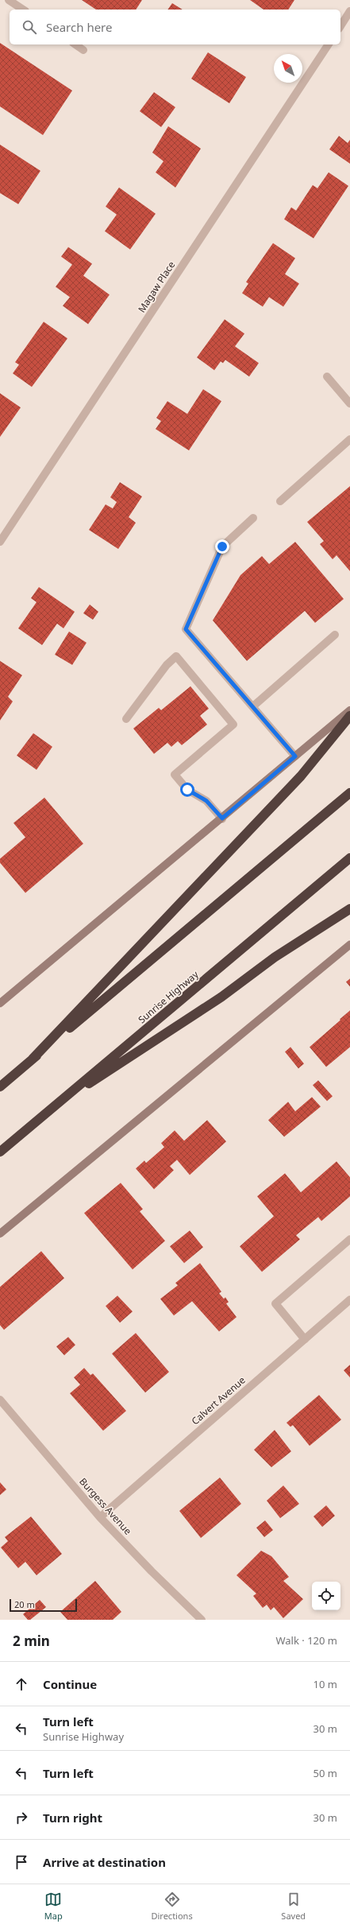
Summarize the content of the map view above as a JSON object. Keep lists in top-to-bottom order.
{
  "streets": {
    "highway": ["Sunrise Highway"],
    "street": ["Magaw Place", "Calvert Avenue", "Burgess Avenue"]
  },
  "crossings": [
    ["Calvert Avenue", "Burgess Avenue"]
  ],
  "scale_bar": "20 m",
  "north": "top left",
  "page": {
    "search": "Search here",
    "scale": "20 m",
    "heading": ["2 min", "Walk · 120 m"],
    "list": [
      ["Continue", "10 m"],
      ["Turn left", "Sunrise Highway", "30 m"],
      ["Turn left", "50 m"],
      ["Turn right", "30 m"],
      "Arrive at destination"
    ],
    "nav": ["Map", "Directions", "Saved"]
  }
}
